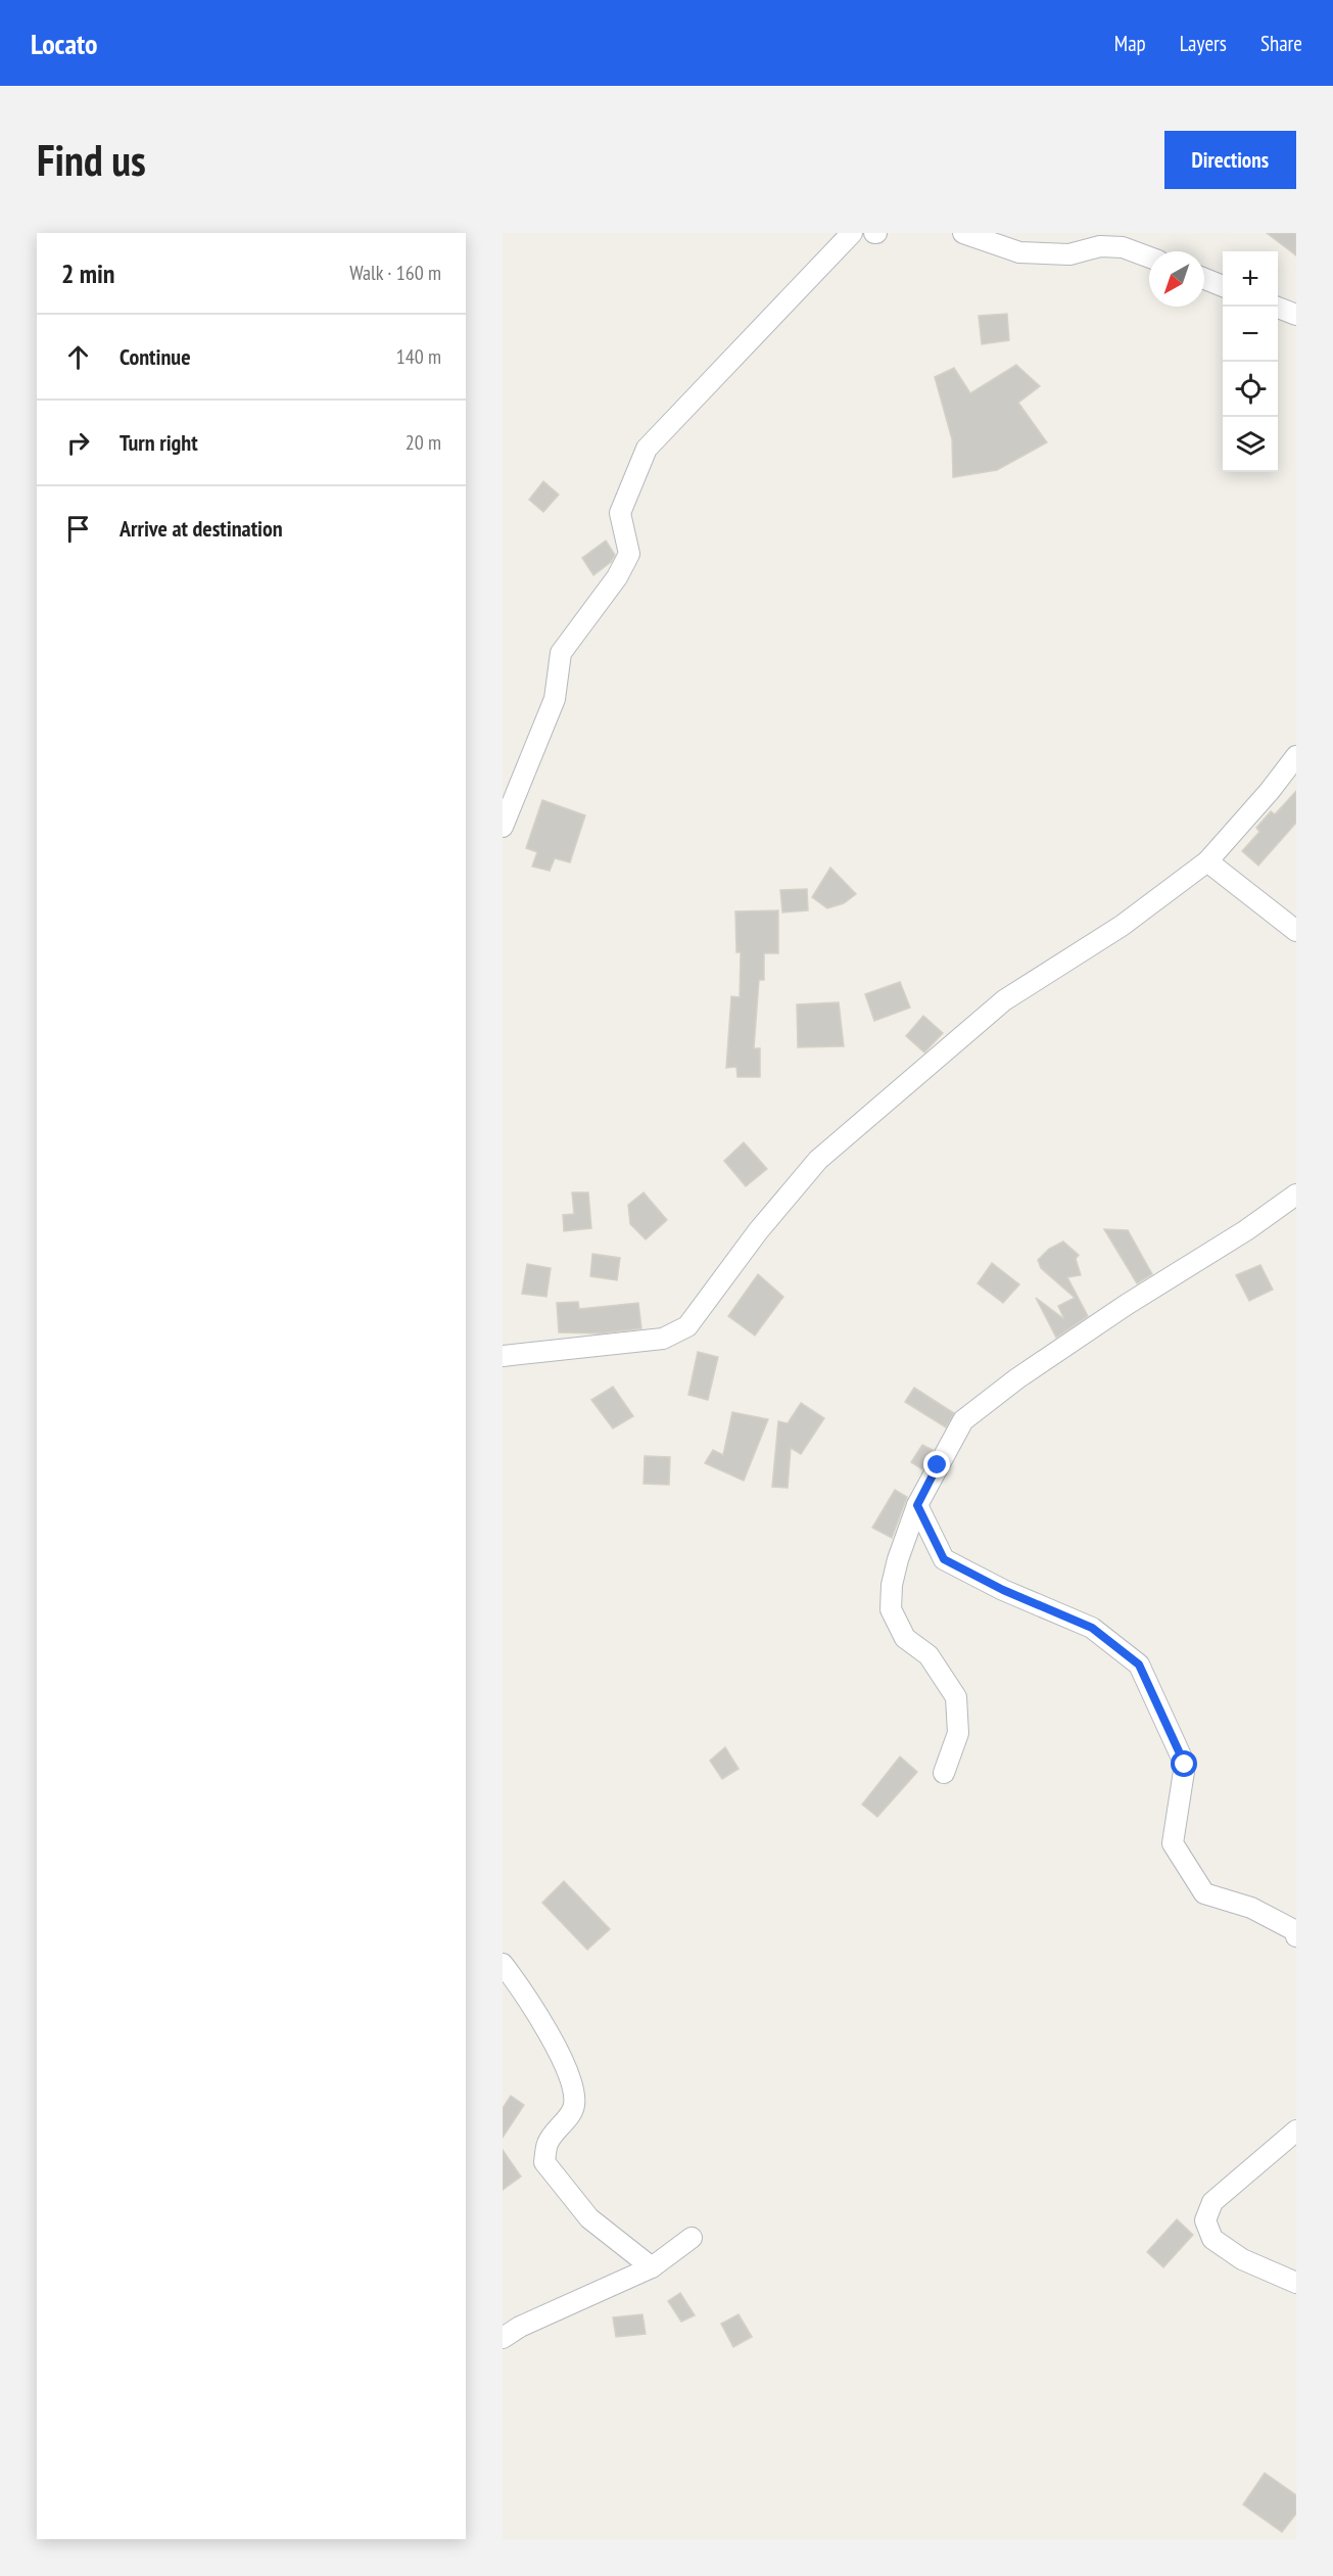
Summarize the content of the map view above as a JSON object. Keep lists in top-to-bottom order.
{
  "north": "bottom left",
  "page": {
    "header": "Locato",
    "nav": ["Map", "Layers", "Share"],
    "buttons": "Directions",
    "title": "Find us",
    "heading": ["2 min", "Walk · 160 m"],
    "map_buttons": ["+", "−"],
    "list": [
      ["Continue", "140 m"],
      ["Turn right", "20 m"],
      "Arrive at destination"
    ]
  }
}
